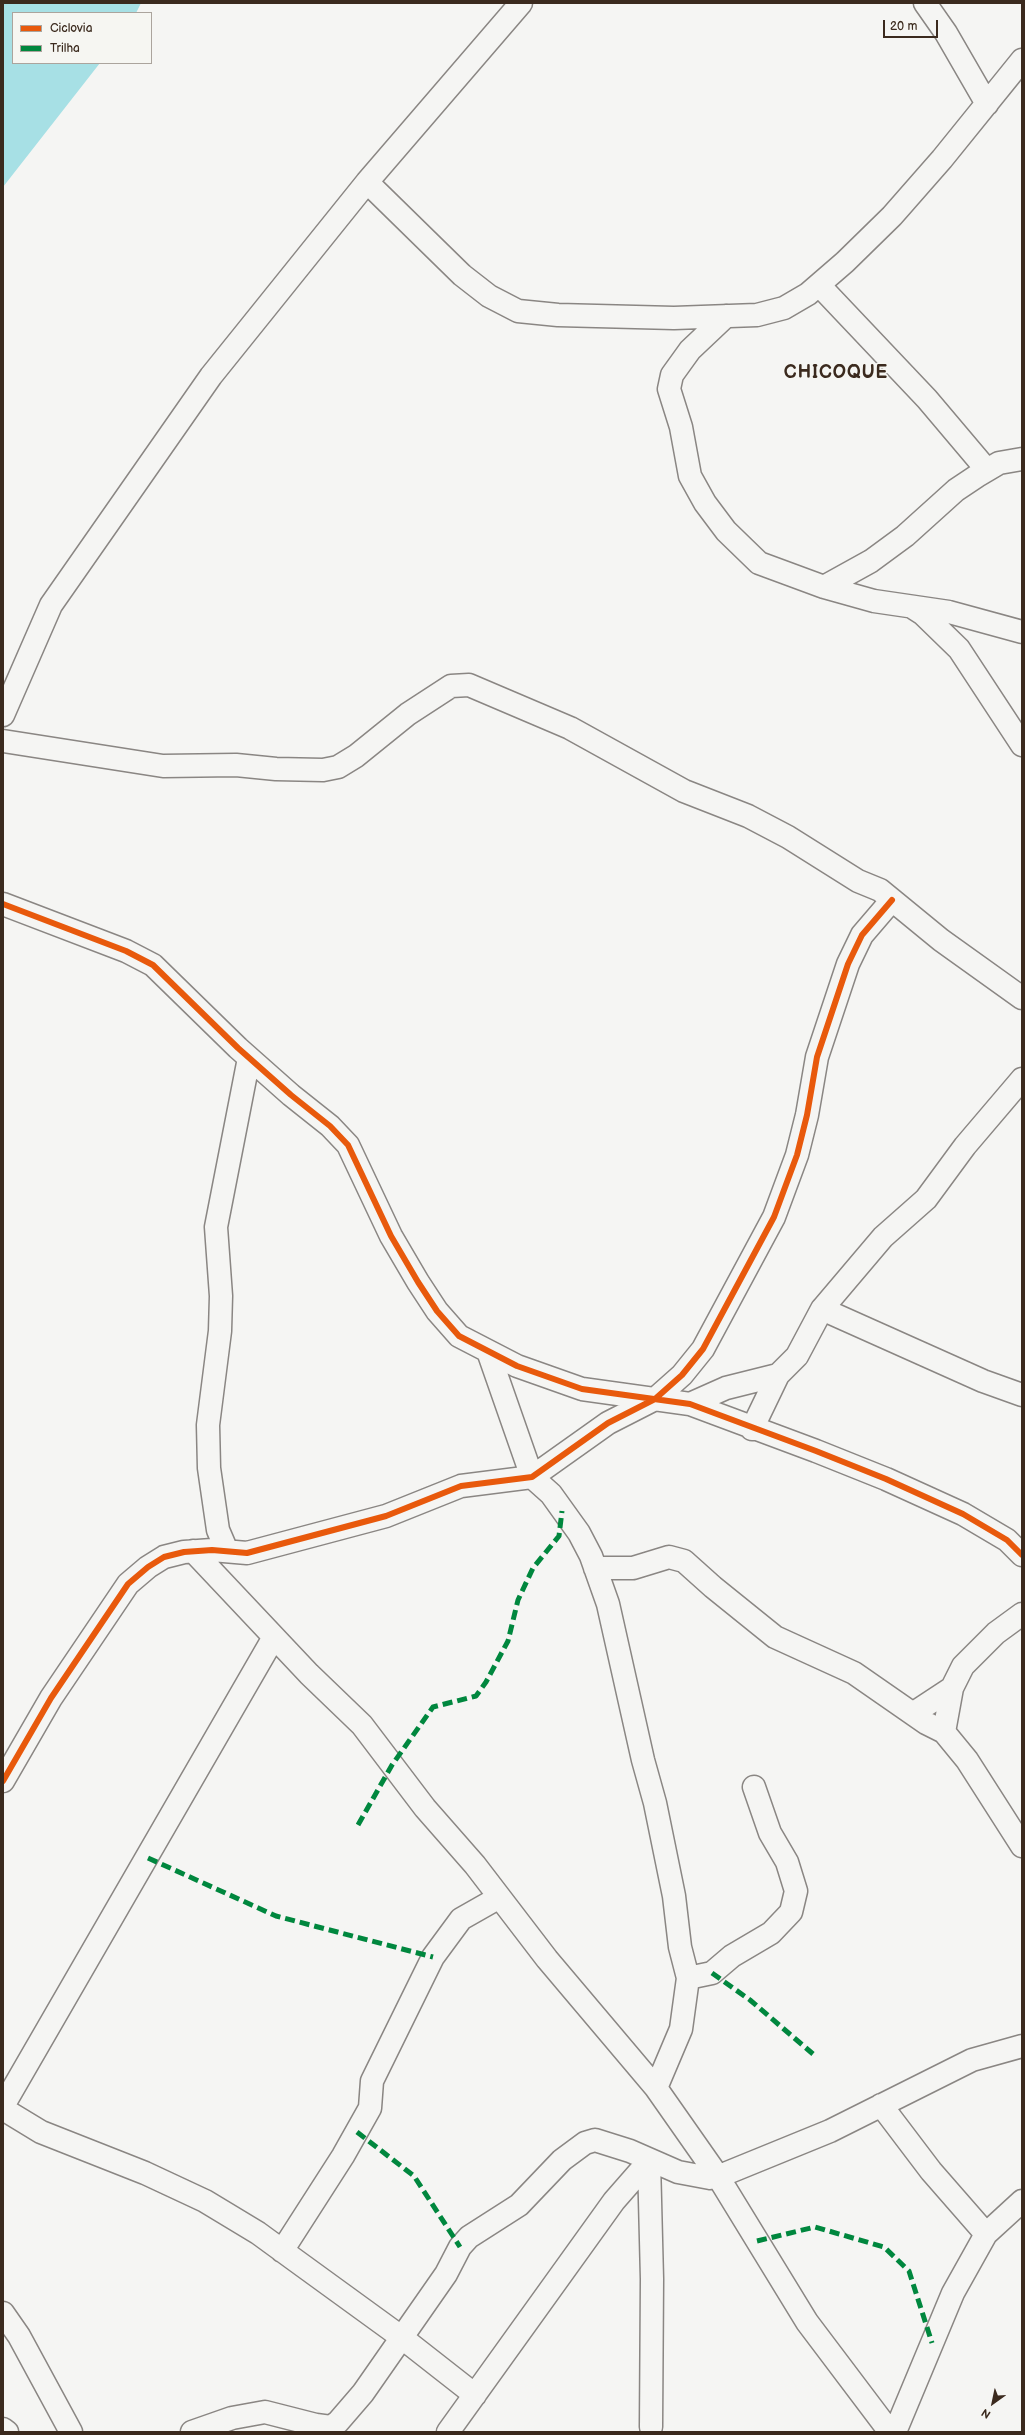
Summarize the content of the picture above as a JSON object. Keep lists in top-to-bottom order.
{
  "districts": ["CHICOQUE"],
  "legend": ["Ciclovia", "Trilha"],
  "scale_bar": "20 m",
  "north": "bottom left"
}
